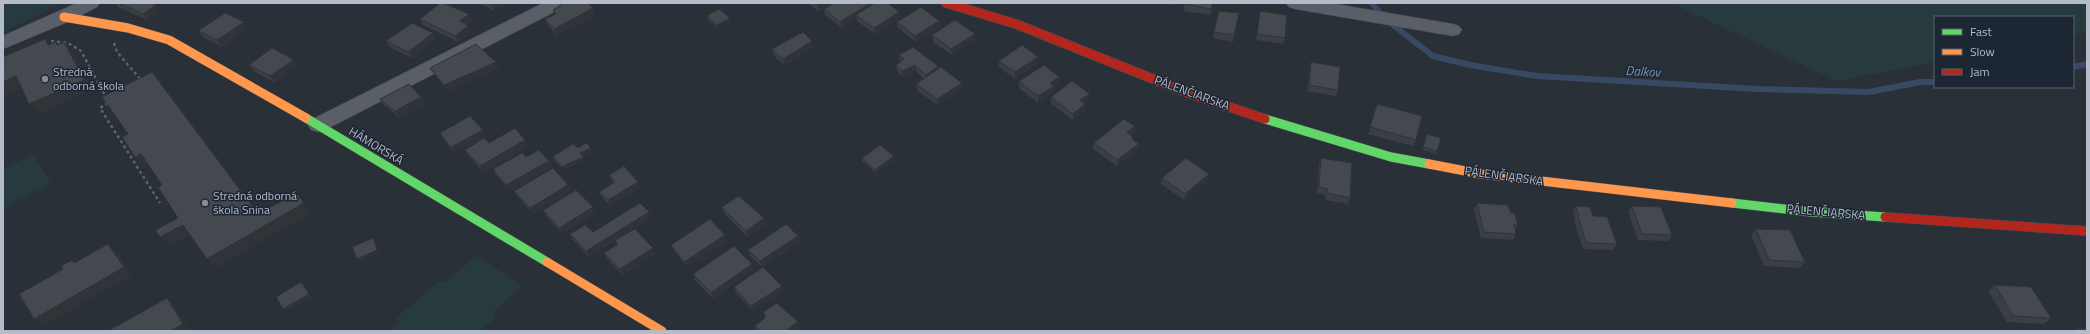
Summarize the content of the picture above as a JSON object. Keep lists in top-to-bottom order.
{
  "streets": {
    "street": ["PÁLENČIARSKA", "HÁMORSKÁ"]
  },
  "water": ["Dalkov"],
  "places": ["Stredná odborná škola", "Stredná odborná škola Snina"],
  "legend": ["Fast", "Slow", "Jam"]
}
